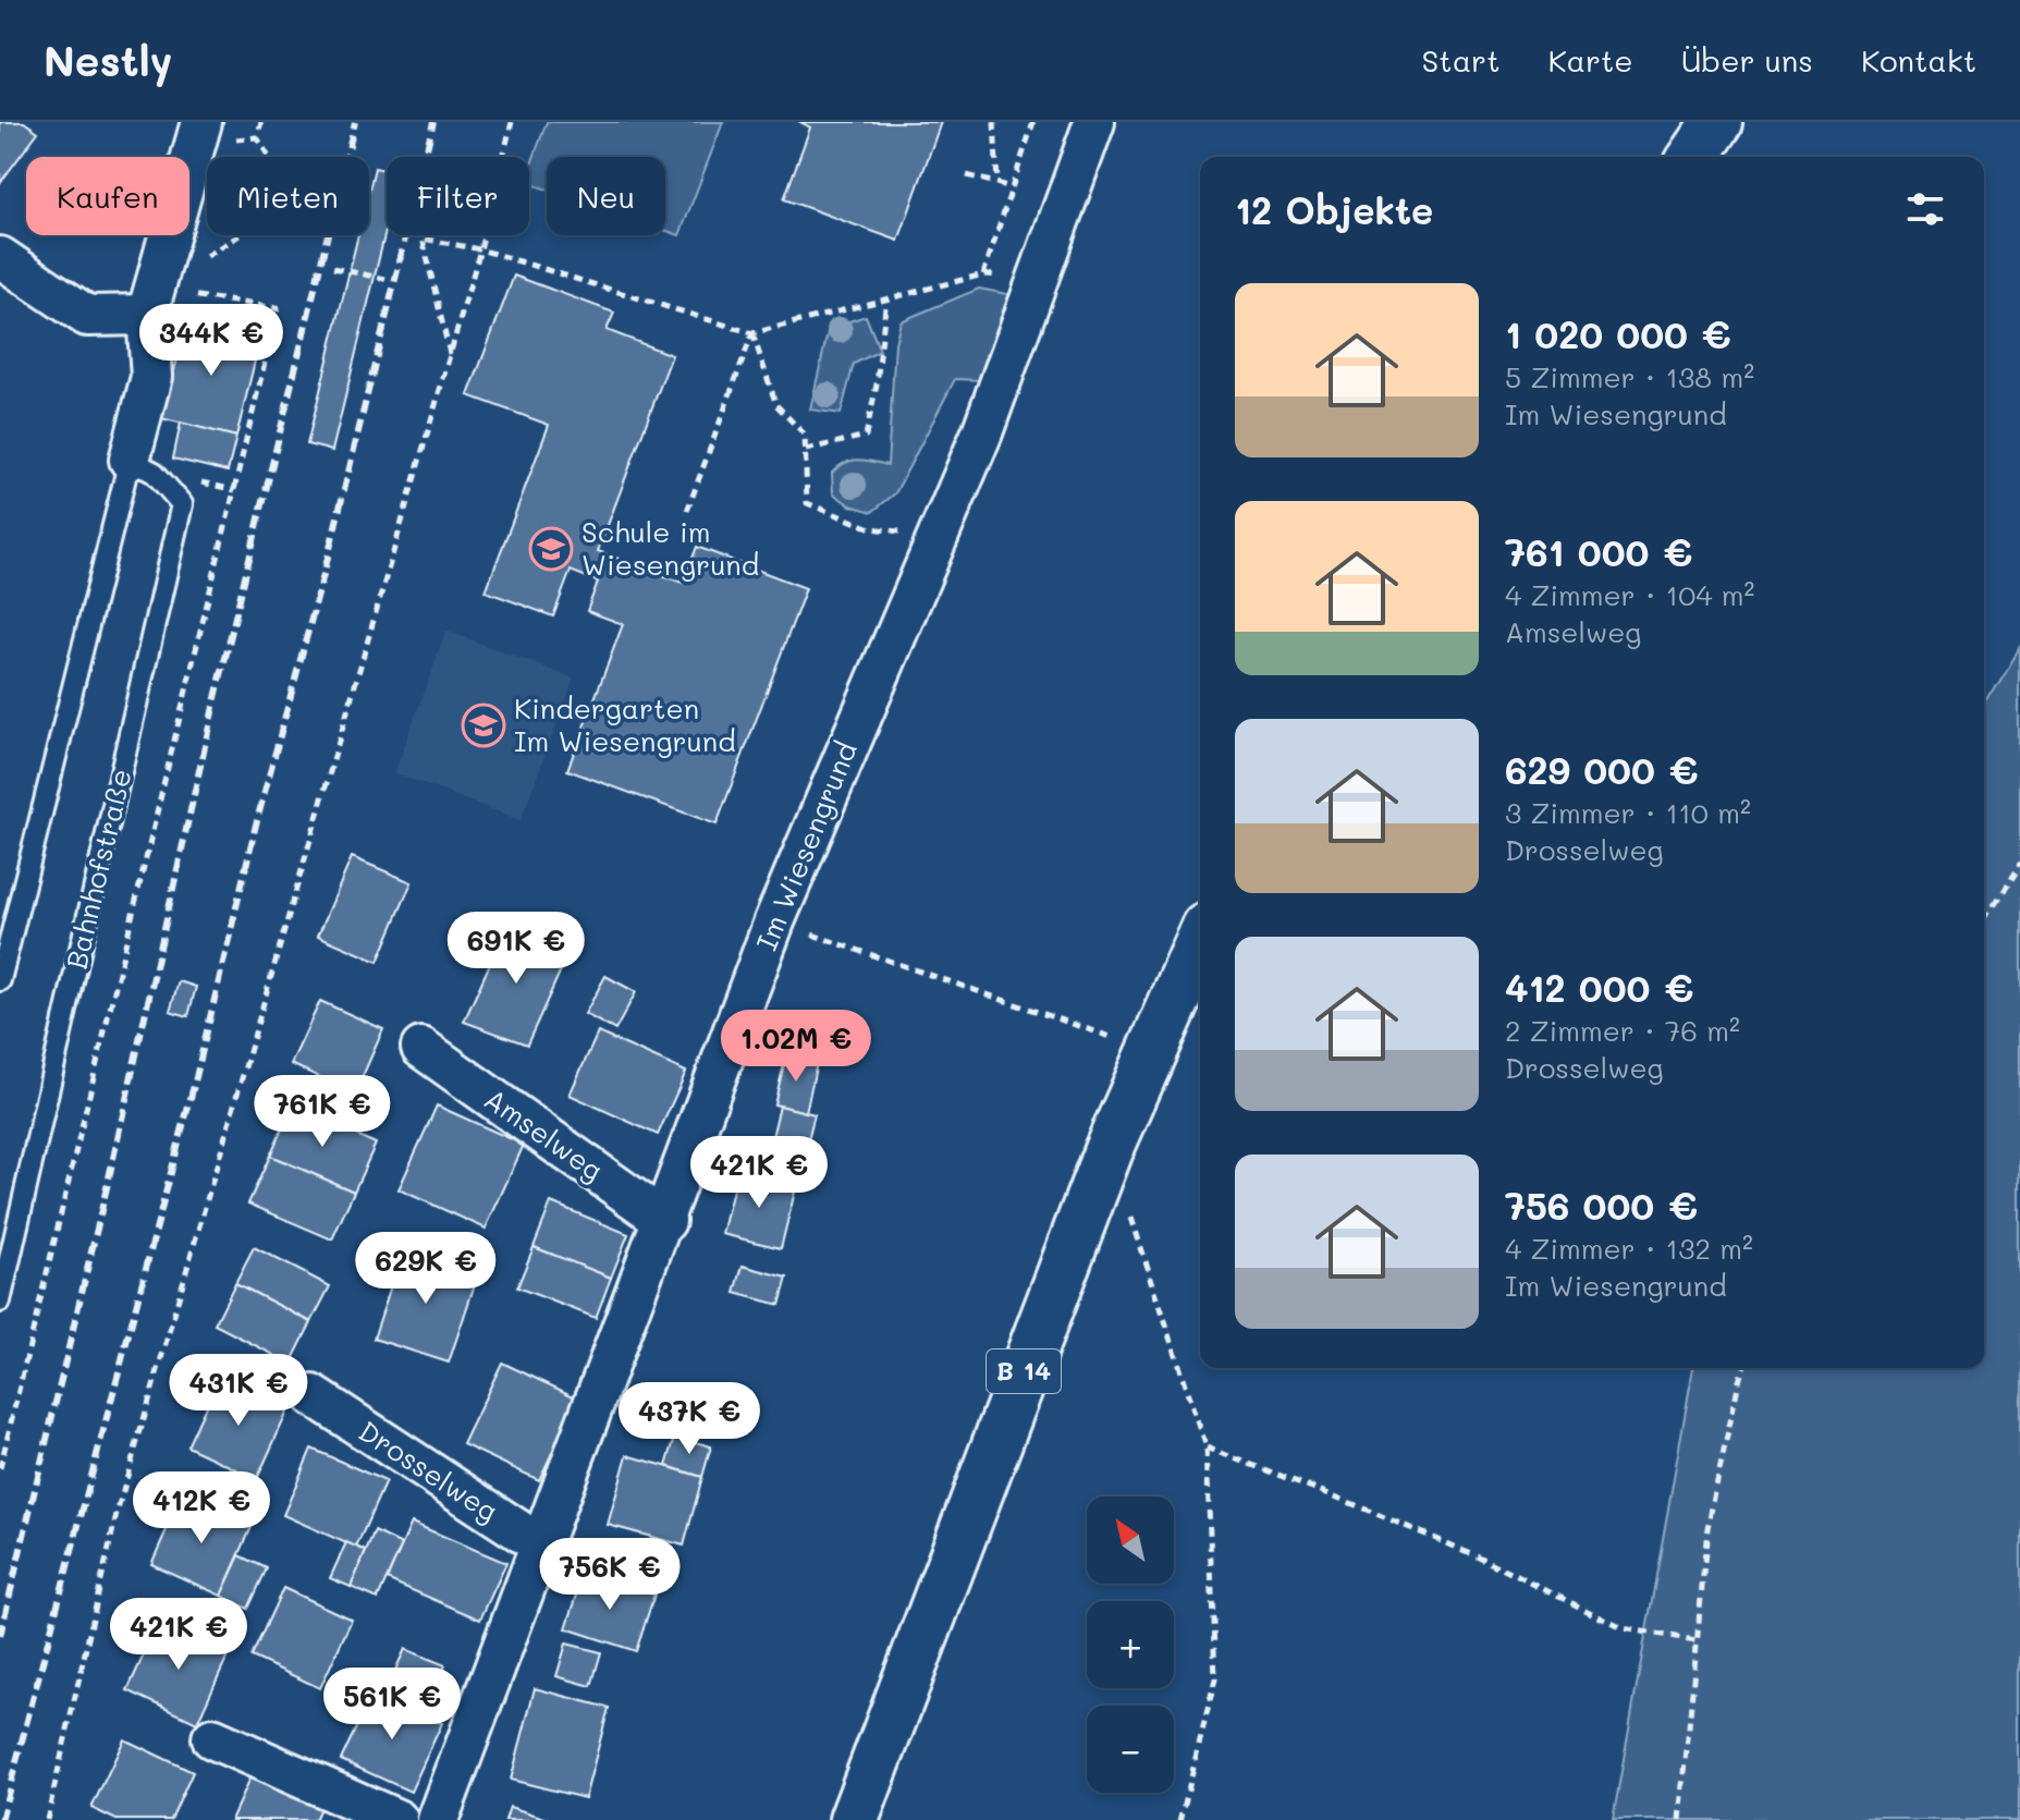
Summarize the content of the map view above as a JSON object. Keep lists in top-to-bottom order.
{
  "streets": {
    "main road": ["B 14"],
    "street": ["Im Wiesengrund", "Amselweg", "Drosselweg"],
    "lane": ["Bahnhofstraße"]
  },
  "crossings": [
    ["Im Wiesengrund", "Amselweg"],
    ["Im Wiesengrund", "Drosselweg"]
  ],
  "places": {
    "school or university": ["Schule im Wiesengrund", "Kindergarten Im Wiesengrund"]
  },
  "north": "top left",
  "page": {
    "header": "Nestly",
    "nav": [
      "Start",
      "Karte",
      "Über uns",
      "Kontakt"
    ],
    "chip": [
      "Kaufen",
      "Mieten",
      "Filter",
      "Neu"
    ],
    "heading": "12 Objekte",
    "list": [
      {
        "name": "1 020 000 €",
        "note": "5 Zimmer · 138 m² · Im Wiesengrund"
      },
      {
        "name": "761 000 €",
        "note": "4 Zimmer · 104 m² · Amselweg"
      },
      {
        "name": "629 000 €",
        "note": "3 Zimmer · 110 m² · Drosselweg"
      },
      {
        "name": "412 000 €",
        "note": "2 Zimmer · 76 m² · Drosselweg"
      },
      {
        "name": "756 000 €",
        "note": "4 Zimmer · 132 m² · Im Wiesengrund"
      }
    ],
    "price": [
      "344K €",
      "691K €",
      "1.02M €",
      "761K €",
      "421K €",
      "629K €",
      "431K €",
      "437K €",
      "412K €",
      "756K €",
      "421K €",
      "561K €"
    ],
    "map_buttons": ["+", "−"]
  }
}
